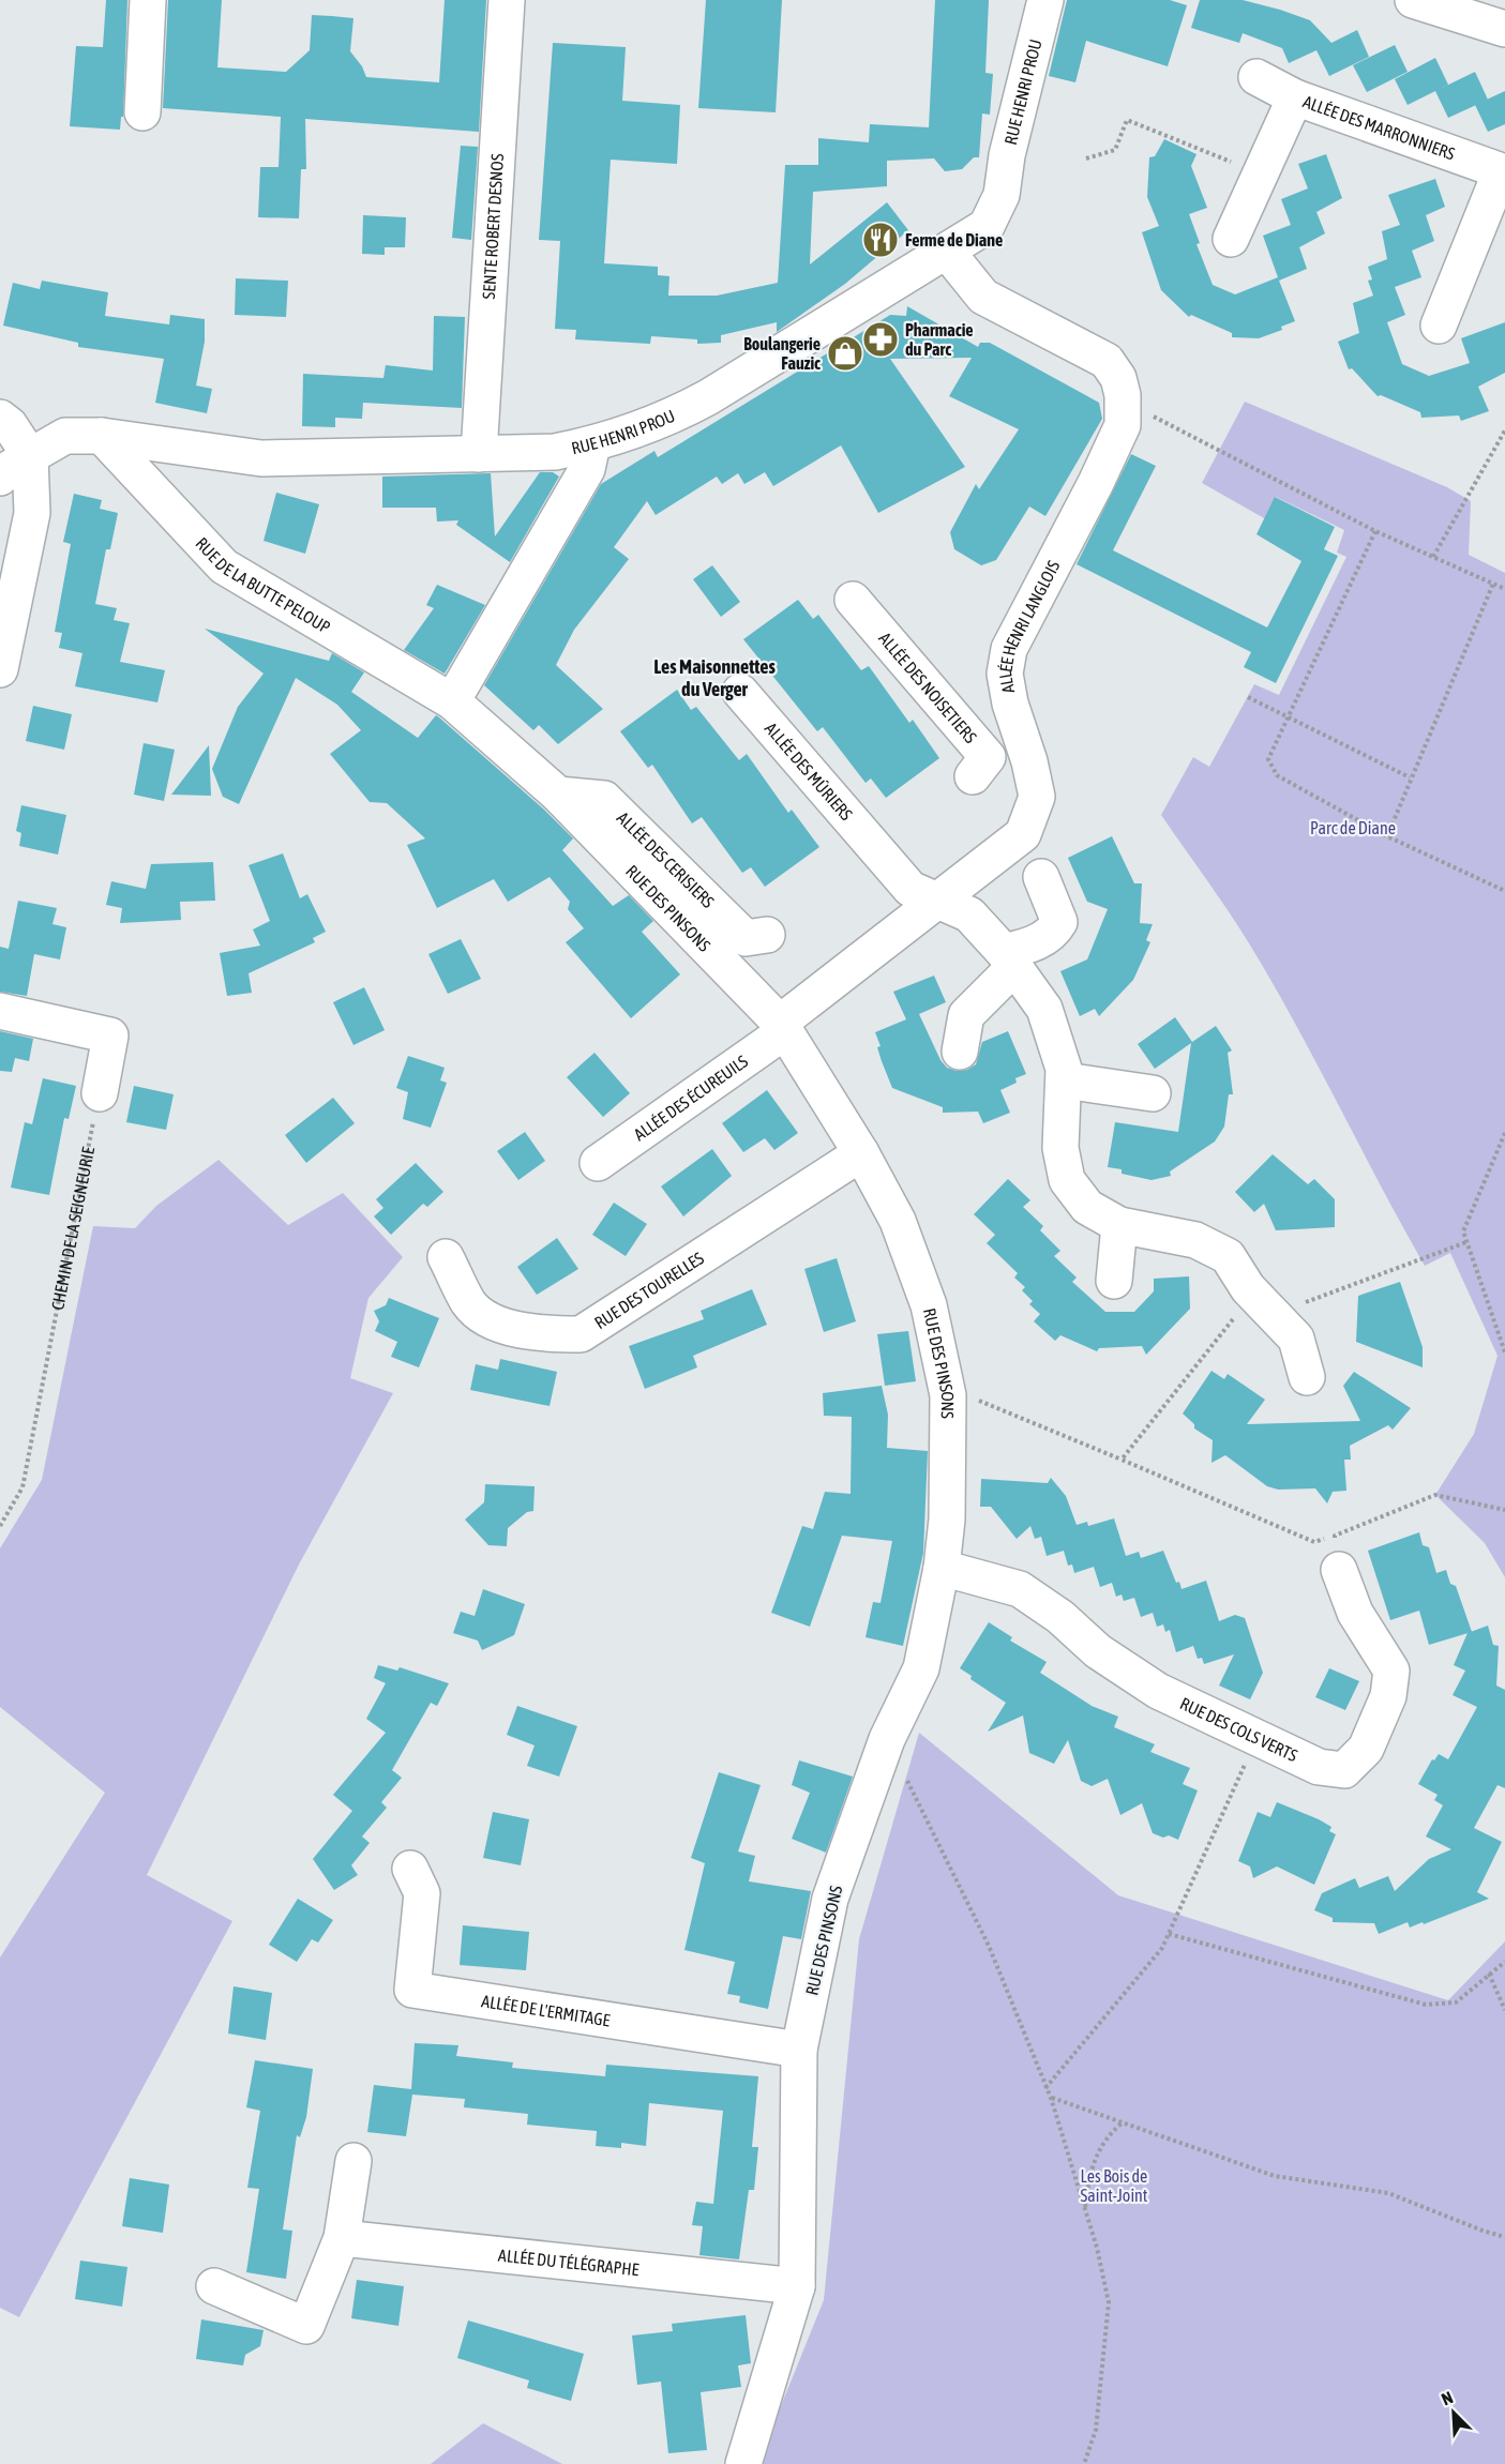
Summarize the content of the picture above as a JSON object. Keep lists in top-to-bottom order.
{
  "streets": {
    "street": [
      "RUE HENRI PROU",
      "ALLÉE DES MARRONNIERS",
      "SENTE ROBERT DESNOS",
      "RUE DE LA BUTTE PELOUP",
      "ALLÉE HENRI LANGLOIS",
      "ALLÉE DES NOISETIERS",
      "ALLÉE DES MÛRIERS",
      "ALLÉE DES CERISIERS",
      "RUE DES PINSONS",
      "ALLÉE DES ÉCUREUILS",
      "RUE DES TOURELLES",
      "RUE DES COLS VERTS",
      "ALLÉE DE L'ERMITAGE",
      "ALLÉE DU TÉLÉGRAPHE"
    ],
    "path": ["CHEMIN DE LA SEIGNEURIE"]
  },
  "crossings": [
    ["RUE HENRI PROU", "SENTE ROBERT DESNOS"],
    ["RUE HENRI PROU", "RUE DE LA BUTTE PELOUP"],
    ["RUE HENRI PROU", "ALLÉE HENRI LANGLOIS"],
    ["RUE DE LA BUTTE PELOUP", "RUE DES PINSONS"],
    ["ALLÉE HENRI LANGLOIS", "ALLÉE DES MÛRIERS"],
    ["ALLÉE HENRI LANGLOIS", "RUE DES PINSONS"],
    ["ALLÉE HENRI LANGLOIS", "ALLÉE DES ÉCUREUILS"],
    ["ALLÉE DES CERISIERS", "RUE DES PINSONS"],
    ["RUE DES PINSONS", "ALLÉE DES ÉCUREUILS"],
    ["RUE DES PINSONS", "RUE DES TOURELLES"],
    ["RUE DES PINSONS", "RUE DES COLS VERTS"],
    ["RUE DES PINSONS", "ALLÉE DE L'ERMITAGE"],
    ["RUE DES PINSONS", "ALLÉE DU TÉLÉGRAPHE"]
  ],
  "districts": ["Les Maisonnettes du Verger"],
  "parks": ["Parc de Diane", "Les Bois de Saint-Joint"],
  "places": {
    "restaurant": ["Ferme de Diane"],
    "pharmacy": ["Pharmacie du Parc"],
    "shop": ["Boulangerie Fauzic"]
  },
  "north": "top left"
}
